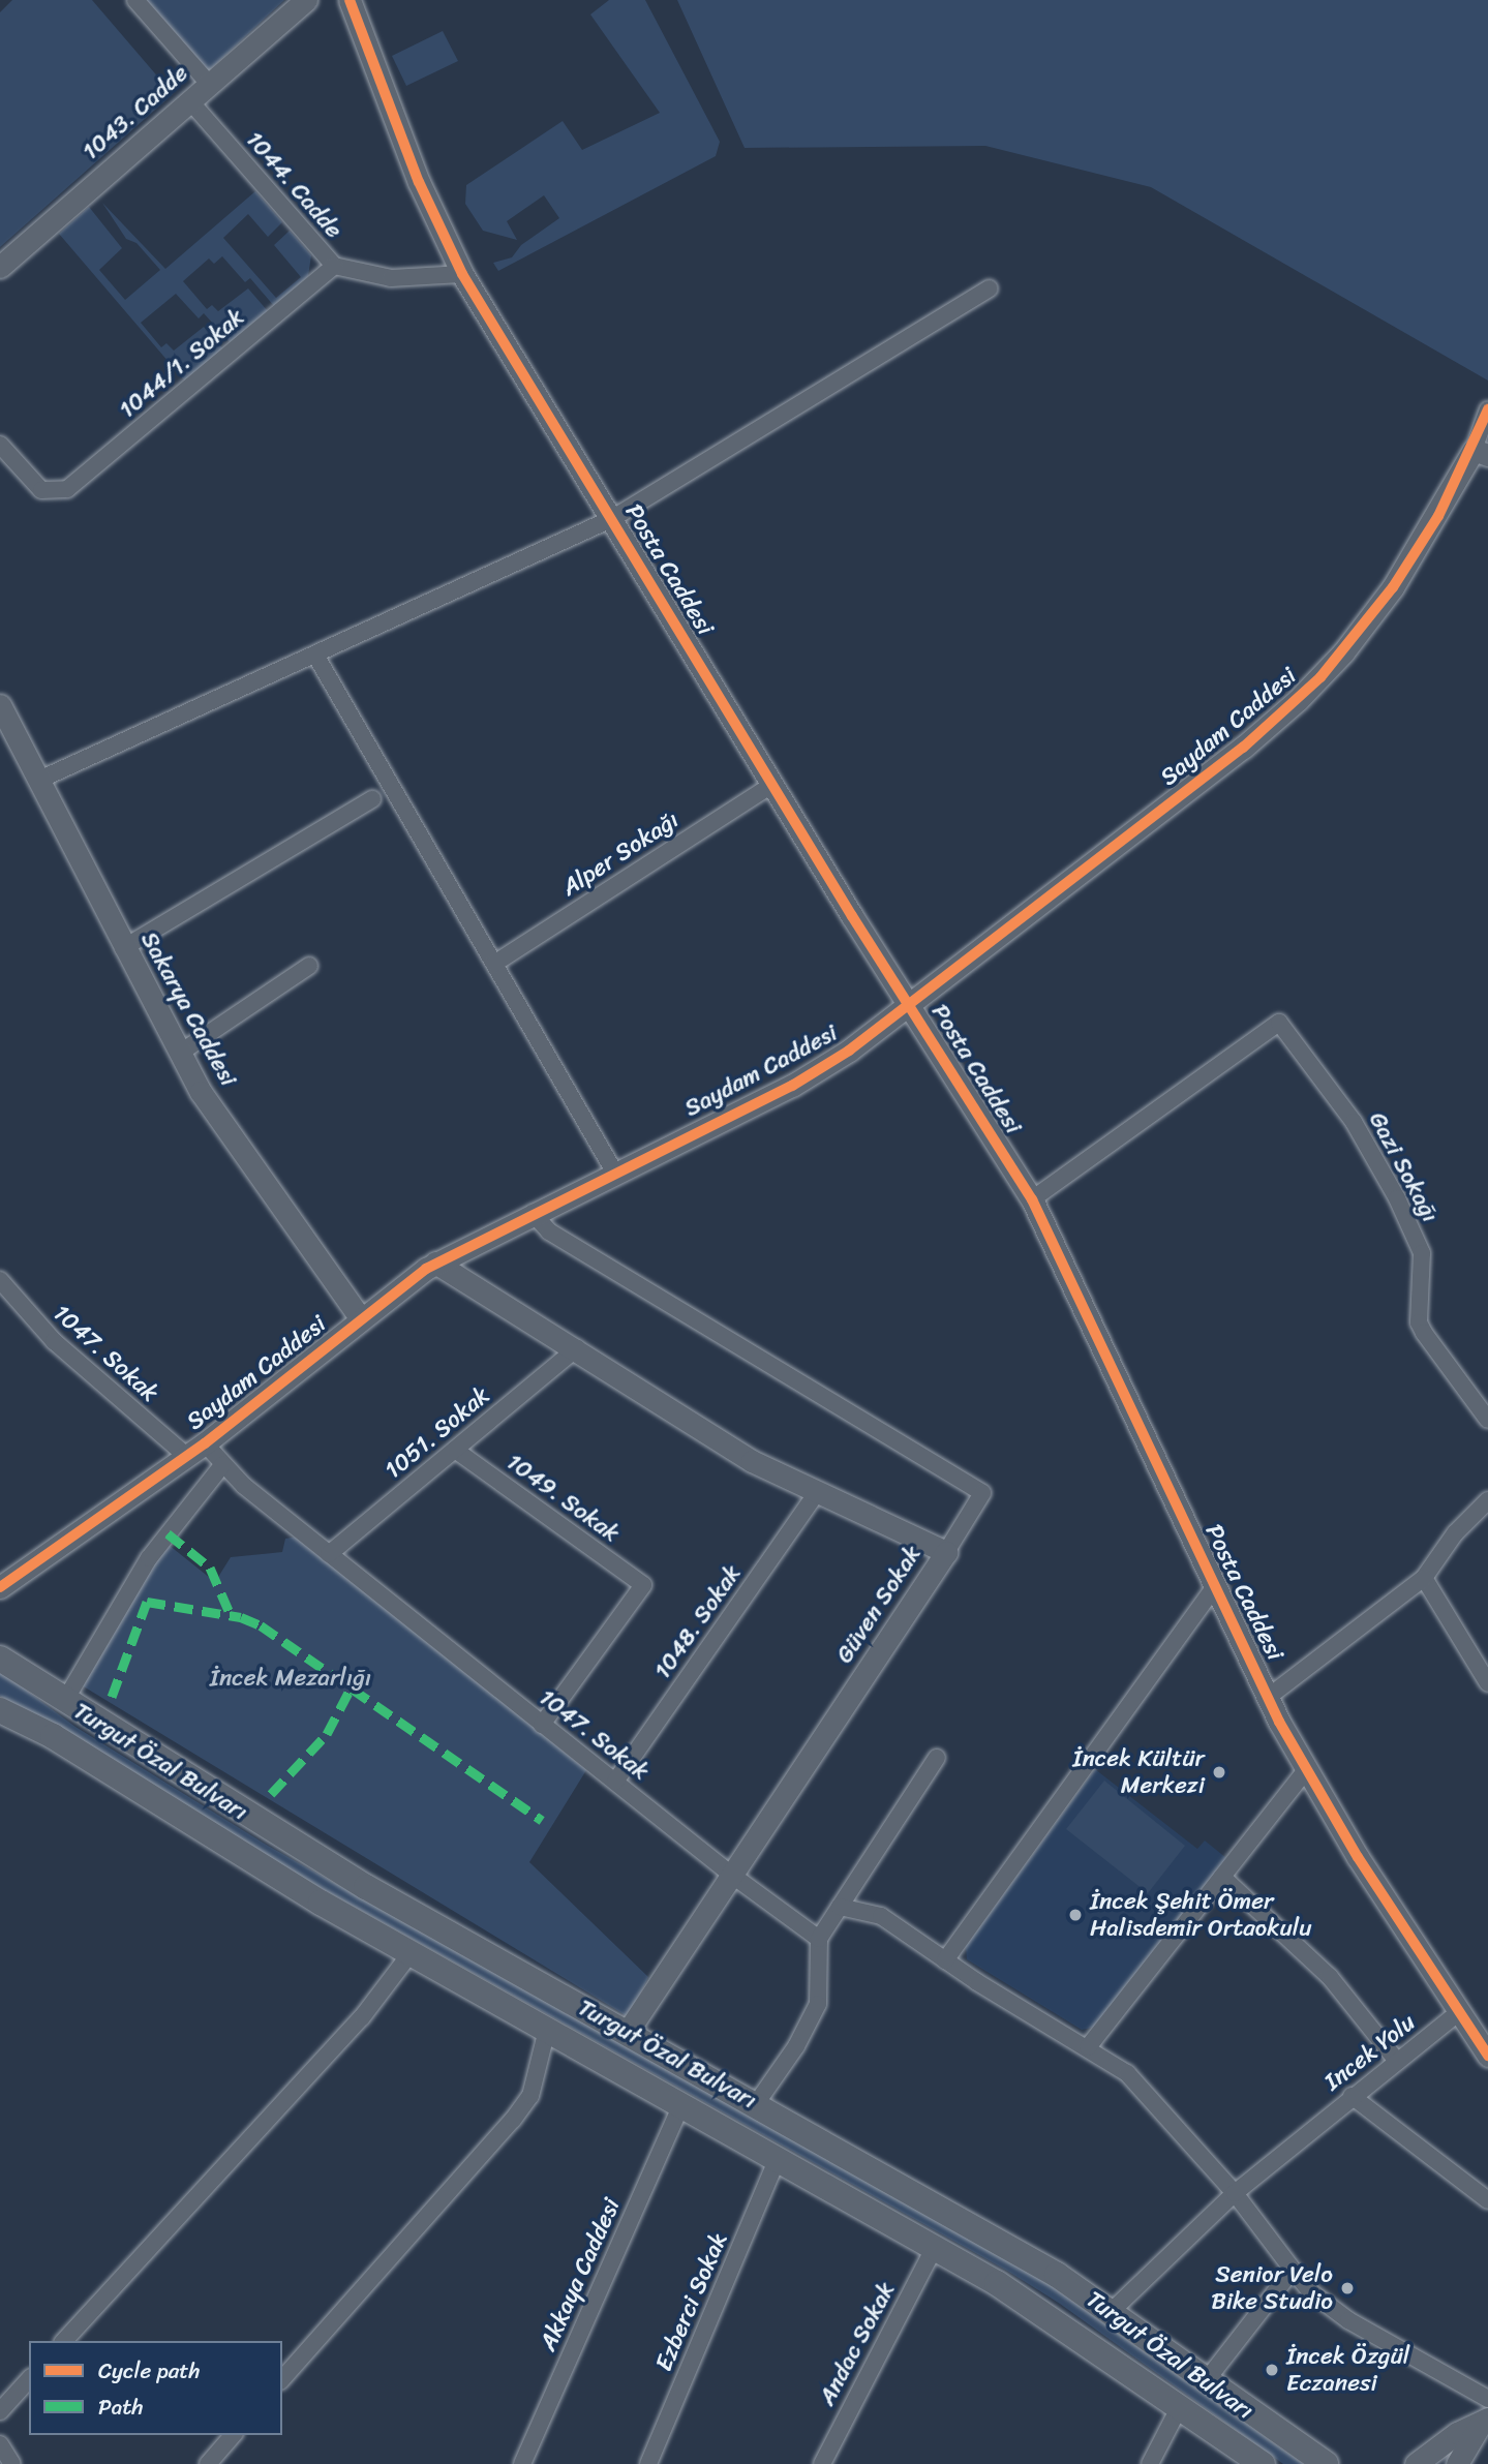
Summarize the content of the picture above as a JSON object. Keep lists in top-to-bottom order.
{
  "streets": {
    "main road": ["Turgut Özal Bulvarı"],
    "street": [
      "1043. Cadde",
      "1044. Cadde",
      "1044/1. Sokak",
      "Posta Caddesi",
      "Saydam Caddesi",
      "Alper Sokağı",
      "Sakarya Caddesi",
      "Gazi Sokağı",
      "1047. Sokak",
      "1051. Sokak",
      "1049. Sokak",
      "Güven Sokak",
      "1048. Sokak",
      "Incek Yolu",
      "Akkaya Caddesi",
      "Ezberci Sokak",
      "Andac Sokak"
    ]
  },
  "crossings": [
    ["1043. Cadde", "1044. Cadde"],
    ["1044. Cadde", "1044/1. Sokak"],
    ["1044. Cadde", "Posta Caddesi"],
    ["Posta Caddesi", "Saydam Caddesi"],
    ["Posta Caddesi", "Alper Sokağı"],
    ["Posta Caddesi", "Gazi Sokağı"],
    ["Posta Caddesi", "Incek Yolu"],
    ["Saydam Caddesi", "Sakarya Caddesi"],
    ["Saydam Caddesi", "1047. Sokak"],
    ["Saydam Caddesi", "Güven Sokak"],
    ["1047. Sokak", "1051. Sokak"],
    ["1047. Sokak", "1049. Sokak"],
    ["1047. Sokak", "Güven Sokak"],
    ["1047. Sokak", "1048. Sokak"],
    ["1051. Sokak", "1049. Sokak"],
    ["1051. Sokak", "Güven Sokak"],
    ["Güven Sokak", "1048. Sokak"],
    ["Güven Sokak", "Turgut Özal Bulvarı"],
    ["Turgut Özal Bulvarı", "Incek Yolu"],
    ["Turgut Özal Bulvarı", "Akkaya Caddesi"],
    ["Turgut Özal Bulvarı", "Ezberci Sokak"],
    ["Turgut Özal Bulvarı", "Andac Sokak"]
  ],
  "parks": ["İncek Mezarlığı"],
  "places": [
    "İncek Kültür Merkezi",
    "İncek Şehit Ömer Halisdemir Ortaokulu",
    "Senior Velo Bike Studio",
    "İncek Özgül Eczanesi"
  ],
  "legend": ["Cycle path", "Path"]
}
